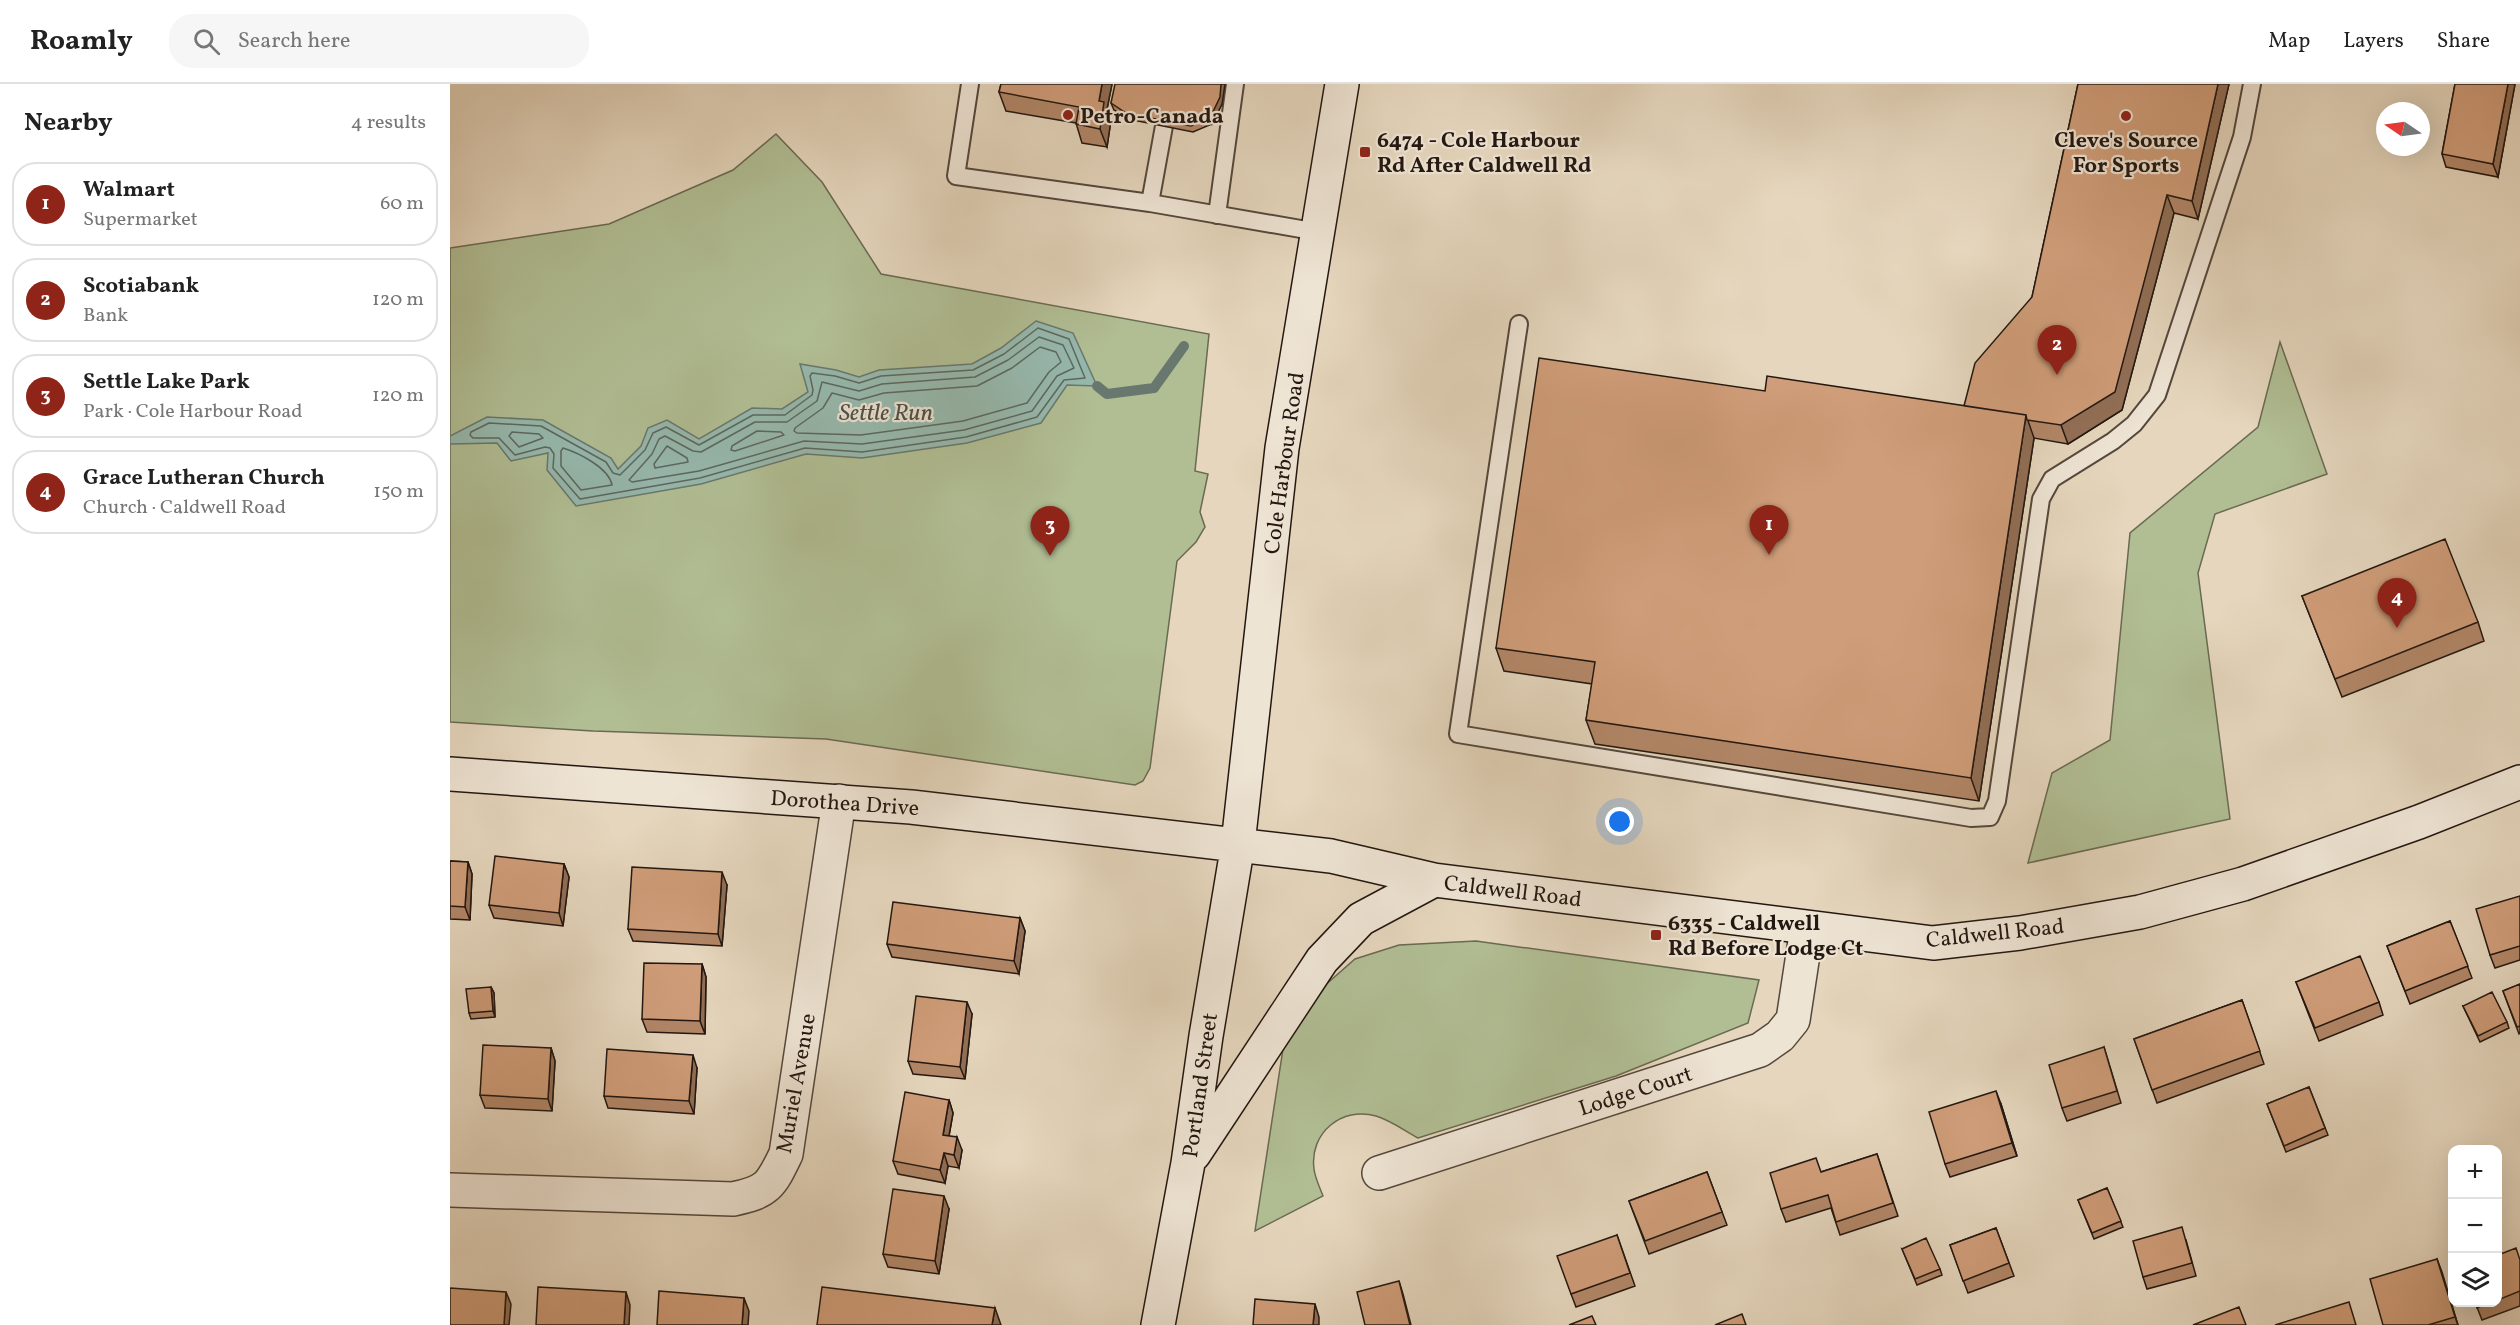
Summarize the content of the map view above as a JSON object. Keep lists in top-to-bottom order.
{
  "streets": {
    "street": [
      "Cole Harbour Road",
      "Dorothea Drive",
      "Caldwell Road",
      "Muriel Avenue",
      "Portland Street",
      "Lodge Court"
    ]
  },
  "crossings": [
    ["Cole Harbour Road", "Dorothea Drive"],
    ["Cole Harbour Road", "Caldwell Road"],
    ["Cole Harbour Road", "Portland Street"],
    ["Dorothea Drive", "Caldwell Road"],
    ["Dorothea Drive", "Muriel Avenue"],
    ["Dorothea Drive", "Portland Street"],
    ["Caldwell Road", "Portland Street"],
    ["Caldwell Road", "Lodge Court"]
  ],
  "water": ["Settle Run"],
  "places": {
    "other": ["Petro-Canada", "Cleve's Source For Sports"],
    "transit": ["6474 - Cole Harbour Rd After Caldwell Rd", "6335 - Caldwell Rd Before Lodge Ct"]
  },
  "north": "left",
  "page": {
    "header": "Roamly",
    "search": "Search here",
    "nav": ["Map", "Layers", "Share"],
    "heading": ["Nearby", "4 results"],
    "list": [
      {
        "mark": "1",
        "name": "Walmart",
        "note": "Supermarket",
        "value": "60 m"
      },
      {
        "mark": "2",
        "name": "Scotiabank",
        "note": "Bank",
        "value": "120 m"
      },
      {
        "mark": "3",
        "name": "Settle Lake Park",
        "note": "Park · Cole Harbour Road",
        "value": "120 m"
      },
      {
        "mark": "4",
        "name": "Grace Lutheran Church",
        "note": "Church · Caldwell Road",
        "value": "150 m"
      }
    ],
    "pins": [
      "2",
      "1",
      "3",
      "4"
    ],
    "map_buttons": ["+", "−"]
  }
}
